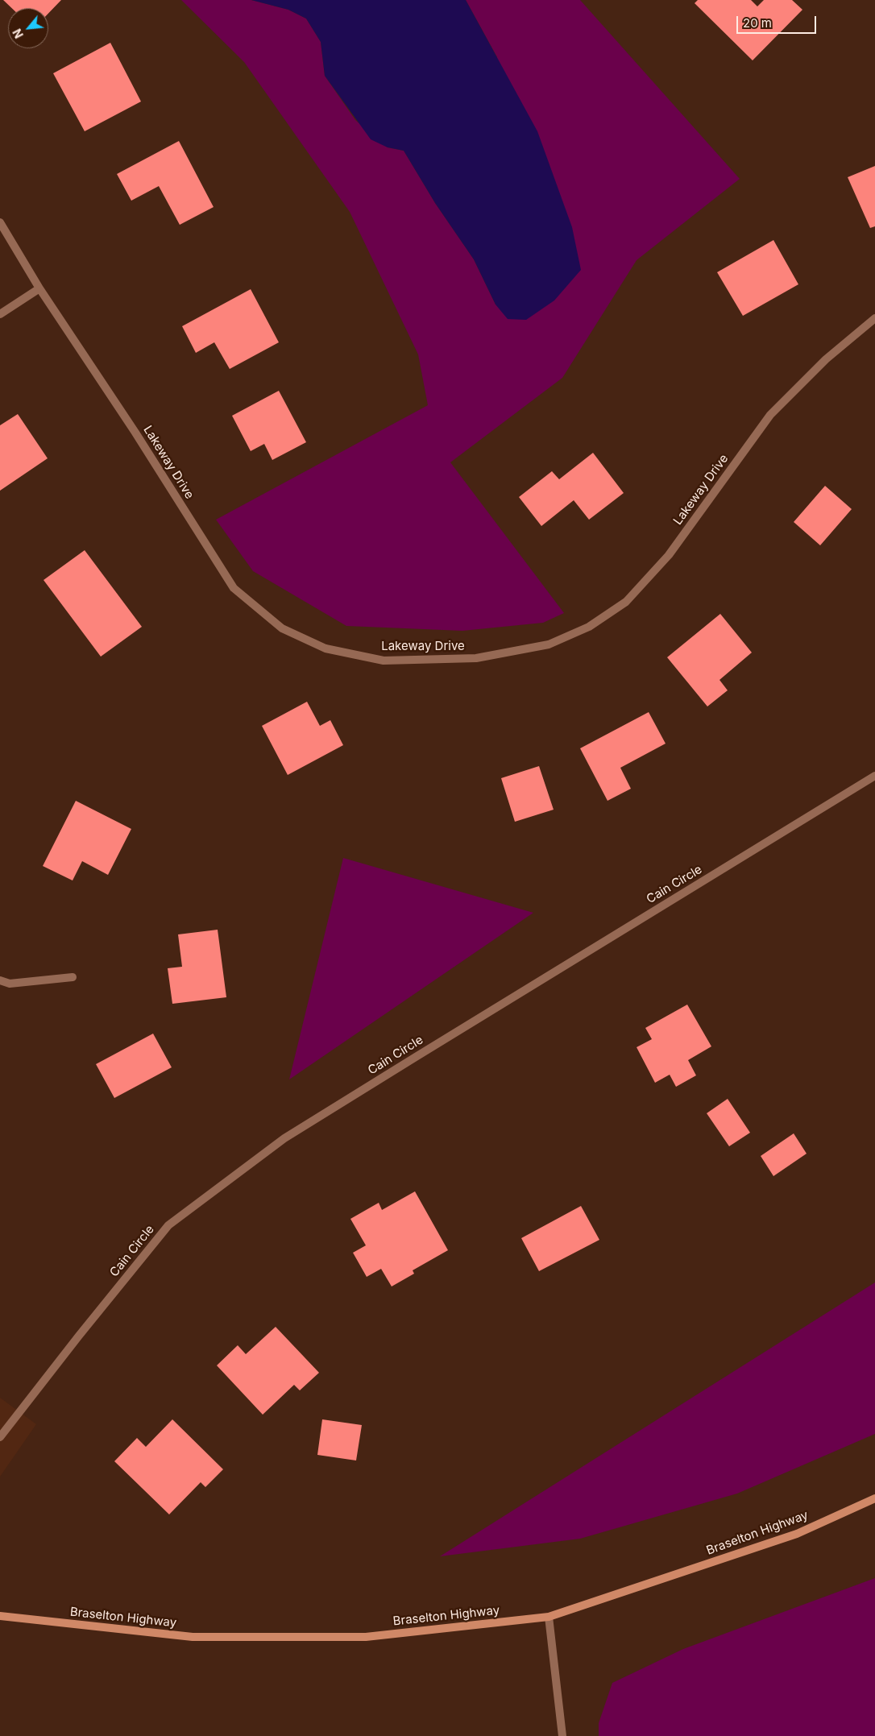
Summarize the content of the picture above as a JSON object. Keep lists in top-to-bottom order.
{
  "streets": {
    "main road": ["Braselton Highway"],
    "street": ["Lakeway Drive", "Cain Circle"]
  },
  "scale_bar": "20 m",
  "north": "bottom left"
}
